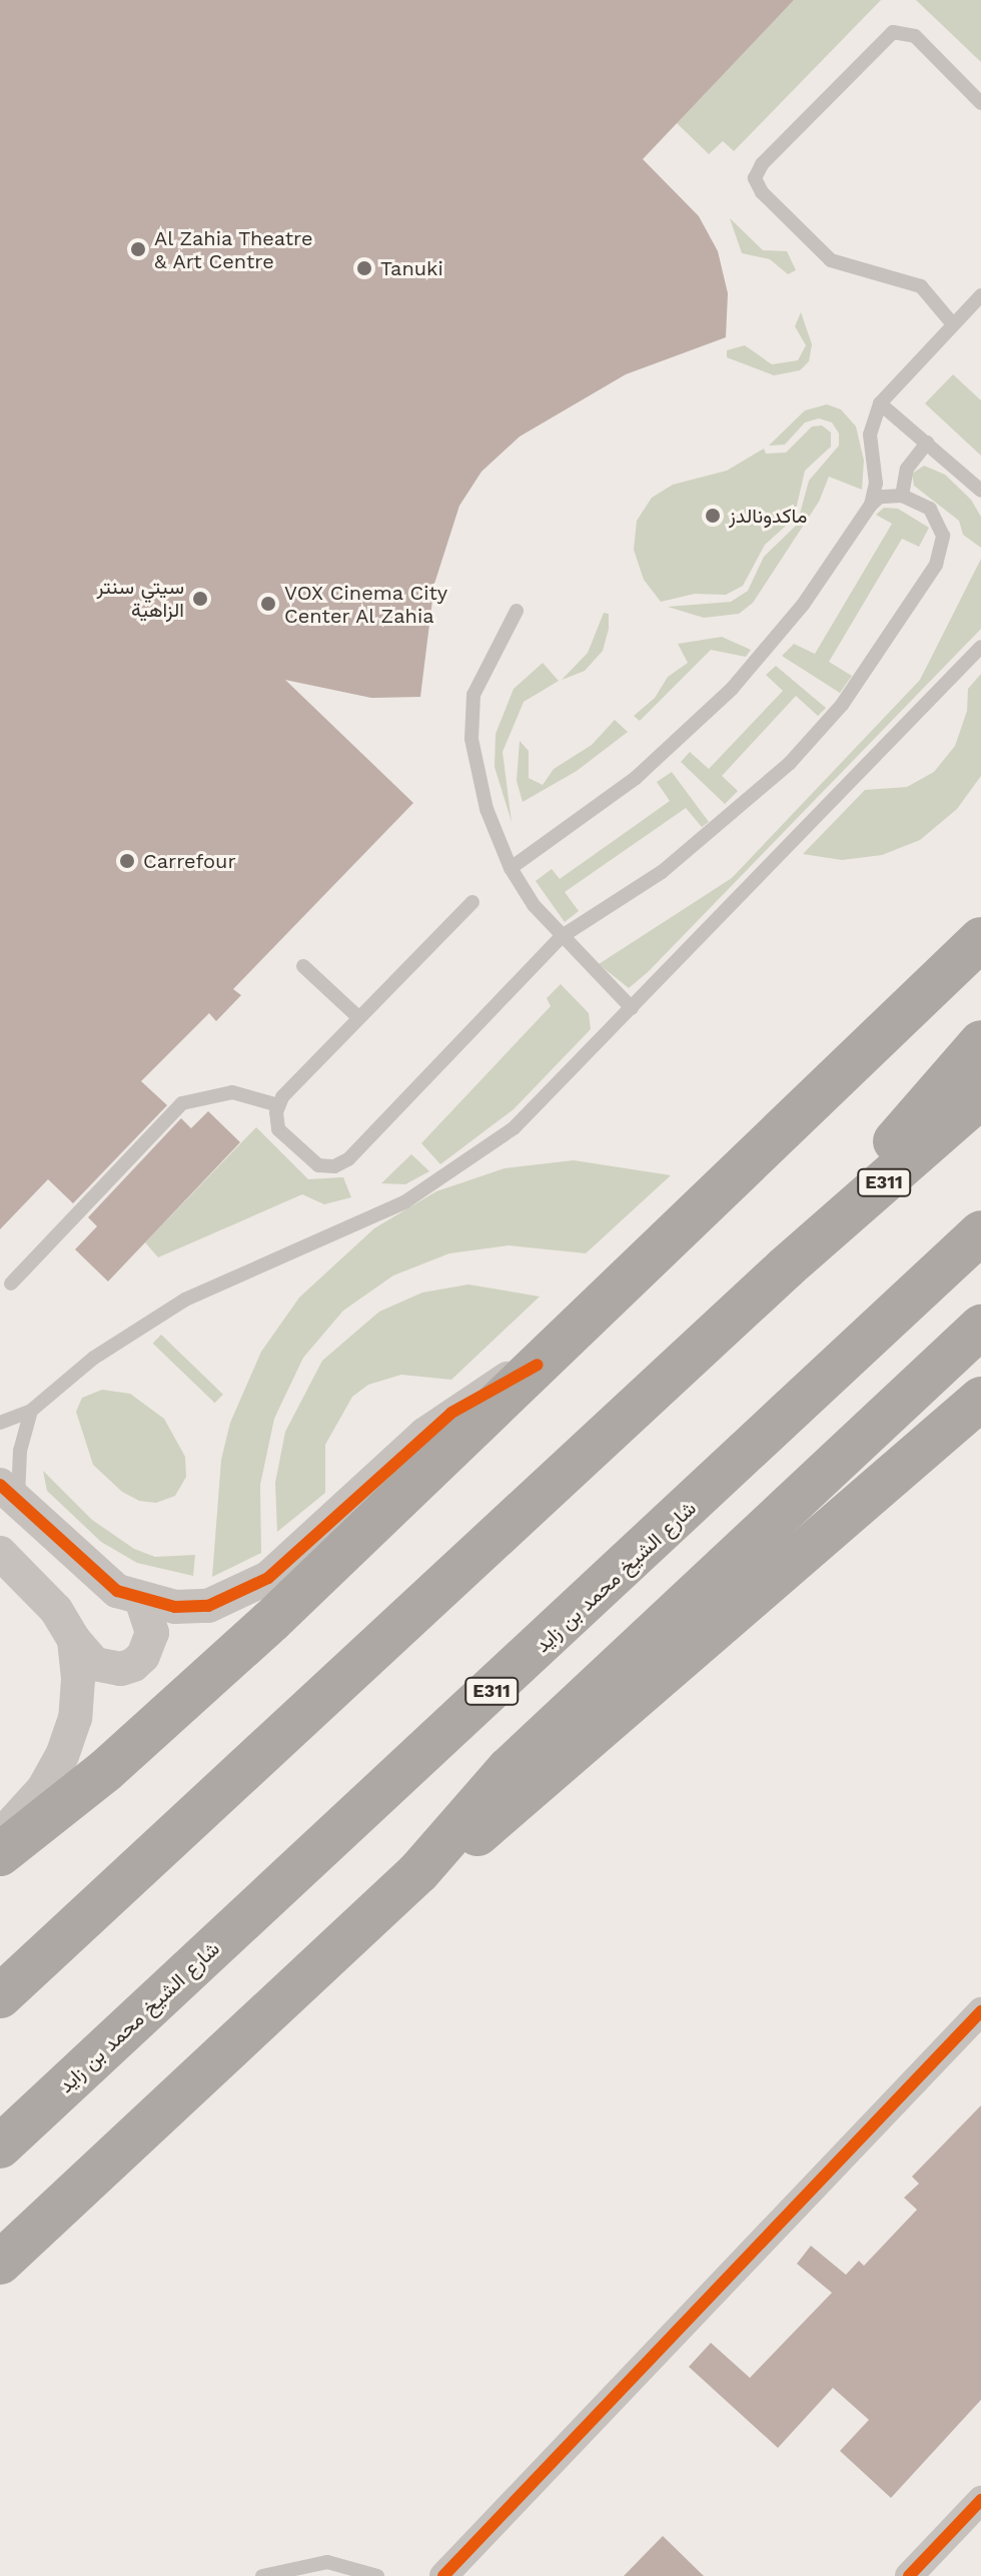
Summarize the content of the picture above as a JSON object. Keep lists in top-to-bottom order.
{
  "streets": {
    "highway": ["E311", "شارع الشيخ محمد بن زايد"]
  },
  "places": [
    "Al Zahia Theatre & Art Centre",
    "Tanuki",
    "ماكدونالدز",
    "سيتي سنتر الزاهية",
    "VOX Cinema City Center Al Zahia",
    "Carrefour"
  ]
}
